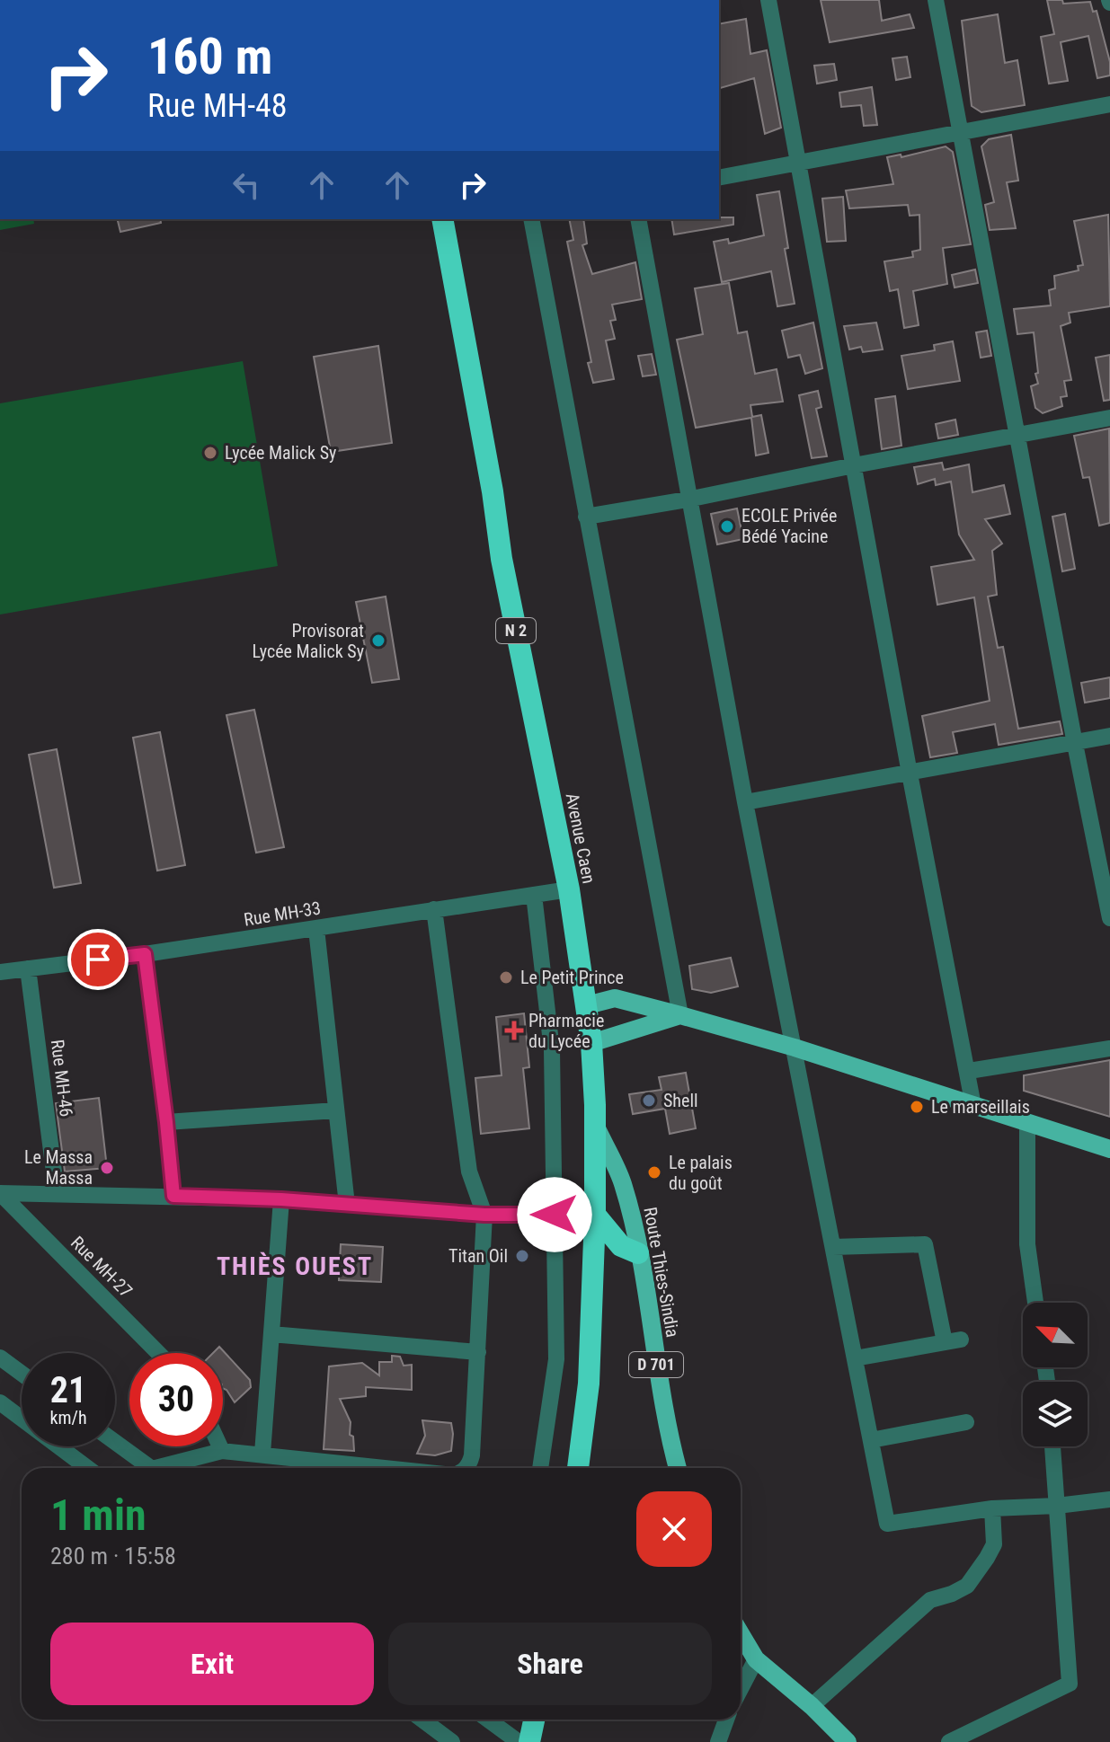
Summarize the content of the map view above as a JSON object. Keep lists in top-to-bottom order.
{
  "streets": {
    "highway": ["N 2", "Avenue Caen"],
    "main road": ["Route Thies-Sindia", "D 701"],
    "street": ["Rue MH-33", "Rue MH-46", "Rue MH-27"]
  },
  "crossings": [
    ["Avenue Caen", "Rue MH-33"],
    ["Avenue Caen", "Route Thies-Sindia"],
    ["Rue MH-33", "Rue MH-46"]
  ],
  "districts": ["THIÈS OUEST"],
  "places": {
    "other": [
      "Lycée Malick Sy",
      "ECOLE Privée Bédé Yacine",
      "Provisorat Lycée Malick Sy",
      "Le Petit Prince",
      "Shell",
      "Le marseillais",
      "Le Massa Massa",
      "Le palais du goût",
      "Titan Oil"
    ],
    "health": ["Pharmacie du Lycée"]
  },
  "north": "top left",
  "page": {
    "turn": ["160 m", "Rue MH-48"],
    "speed": "21 km/h",
    "limit": "30",
    "heading": ["1 min", "280 m · 15:58"],
    "buttons": ["Exit", "Share"]
  }
}
